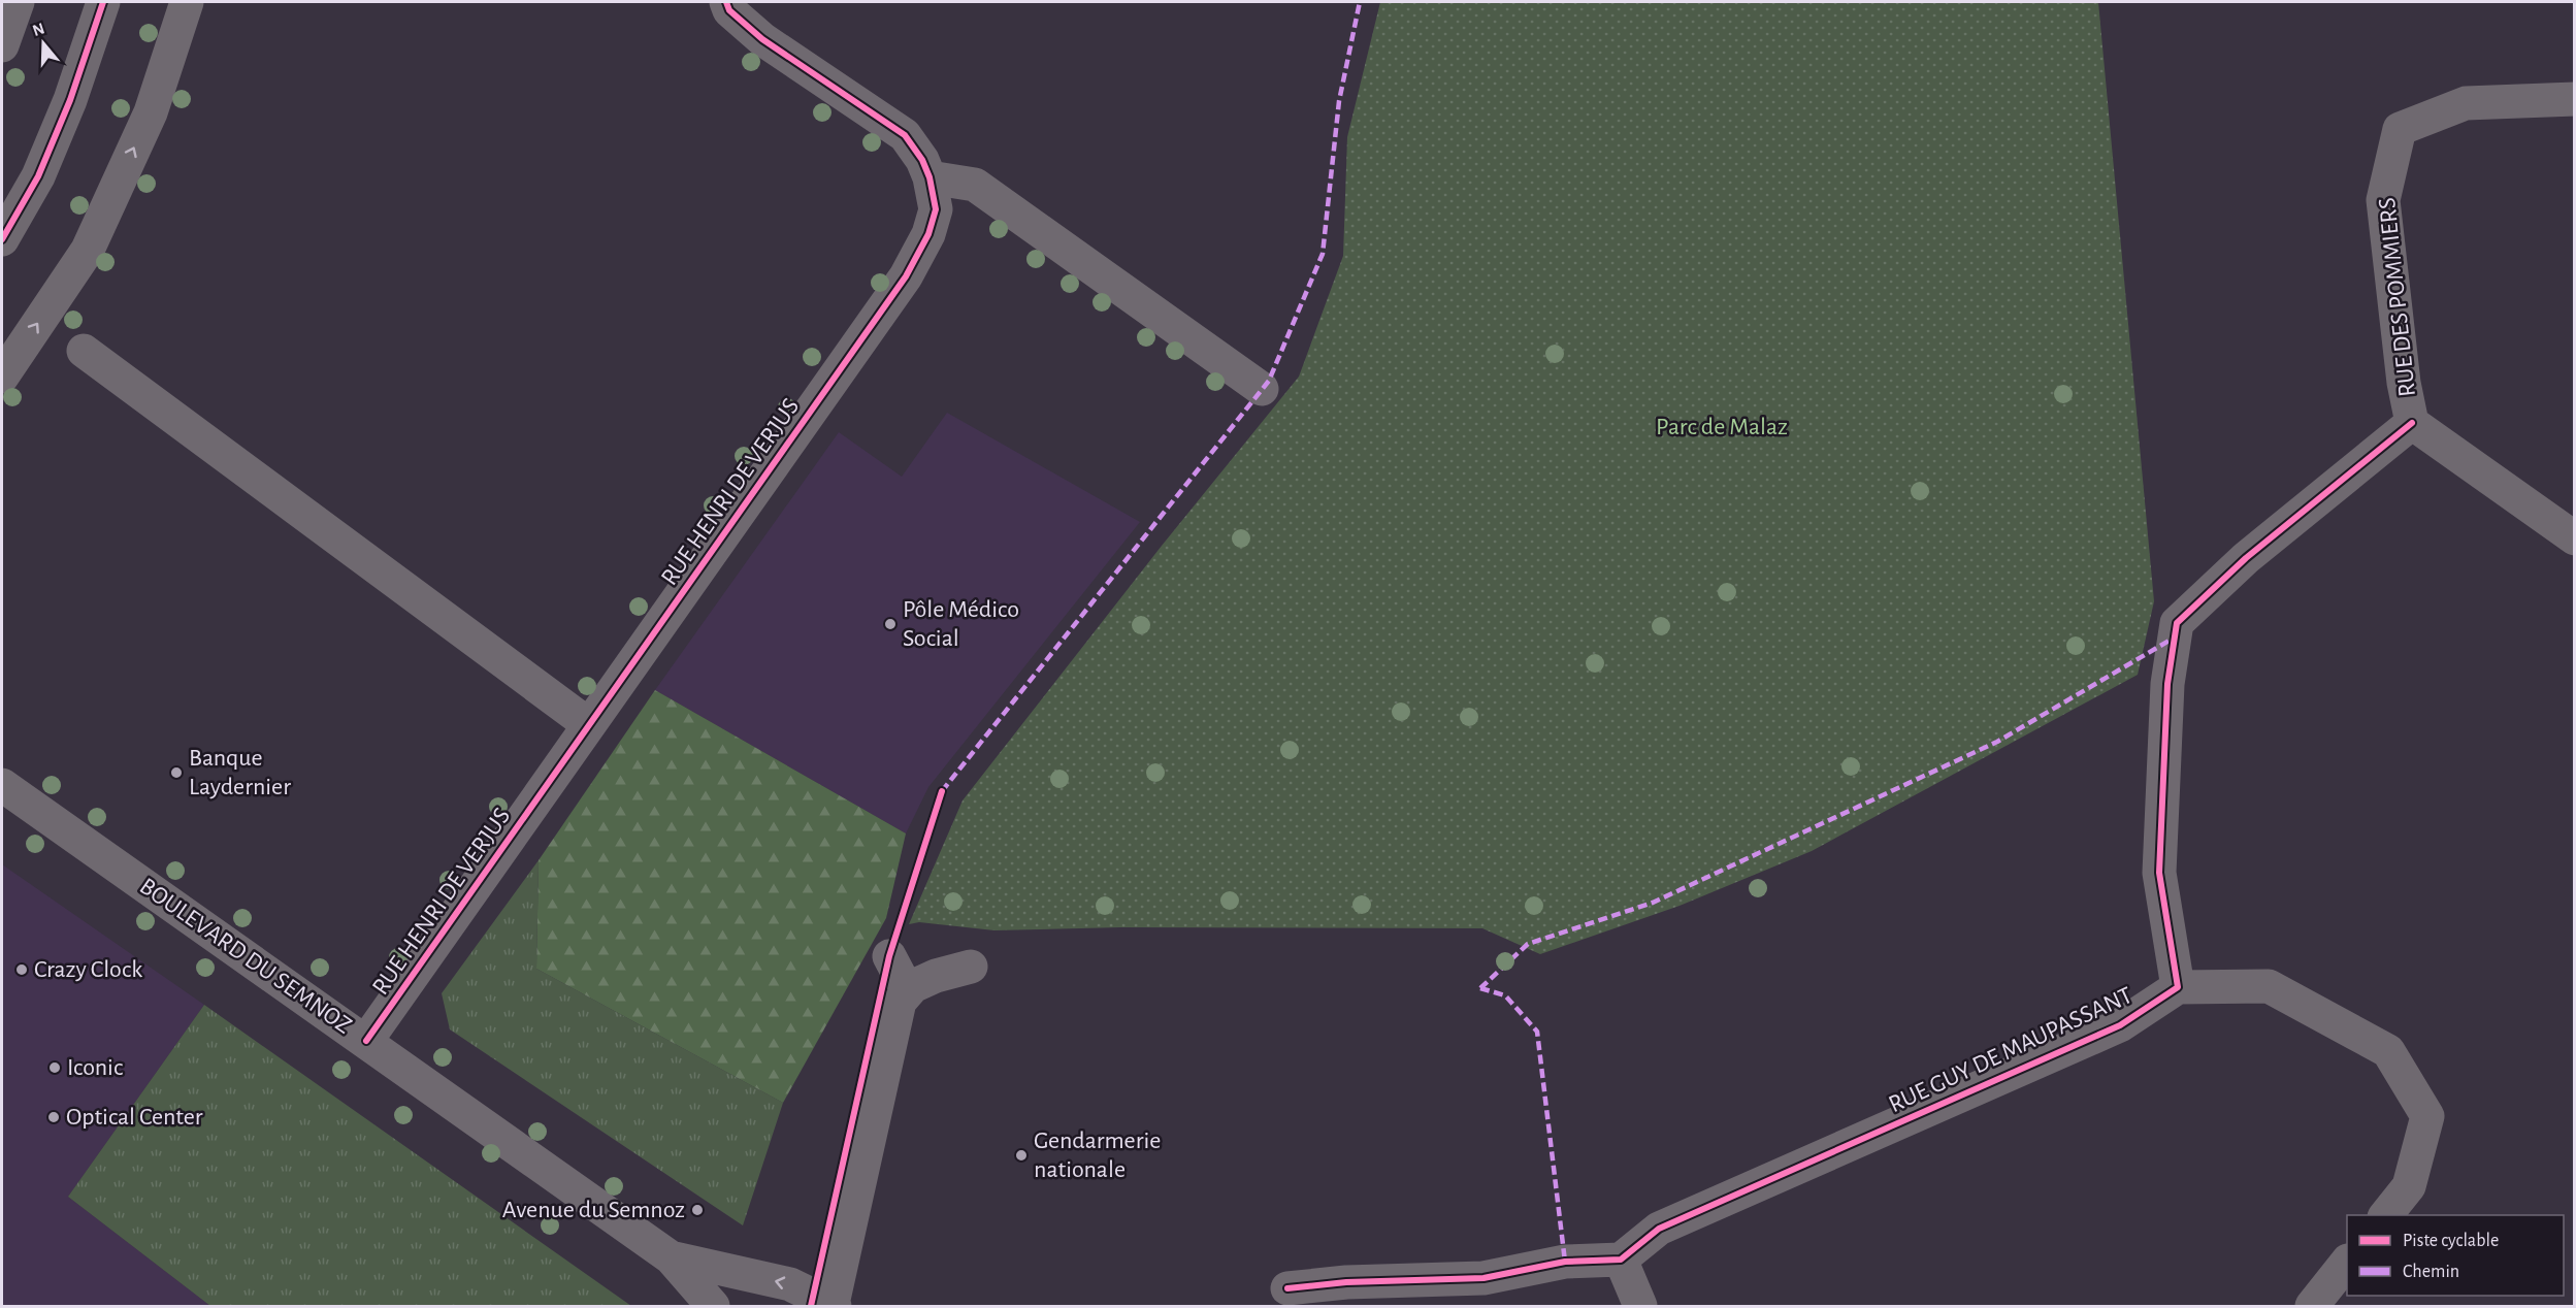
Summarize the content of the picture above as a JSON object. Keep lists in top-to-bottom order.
{
  "streets": {
    "street": [
      "RUE DES POMMIERS",
      "RUE HENRI DE VERJUS",
      "BOULEVARD DU SEMNOZ",
      "RUE GUY DE MAUPASSANT"
    ]
  },
  "crossings": [
    ["RUE HENRI DE VERJUS", "BOULEVARD DU SEMNOZ"]
  ],
  "parks": ["Parc de Malaz"],
  "places": [
    "Pôle Médico Social",
    "Banque Laydernier",
    "Crazy Clock",
    "Iconic",
    "Optical Center",
    "Gendarmerie nationale",
    "Avenue du Semnoz"
  ],
  "legend": ["Piste cyclable", "Chemin"],
  "north": "top"
}
